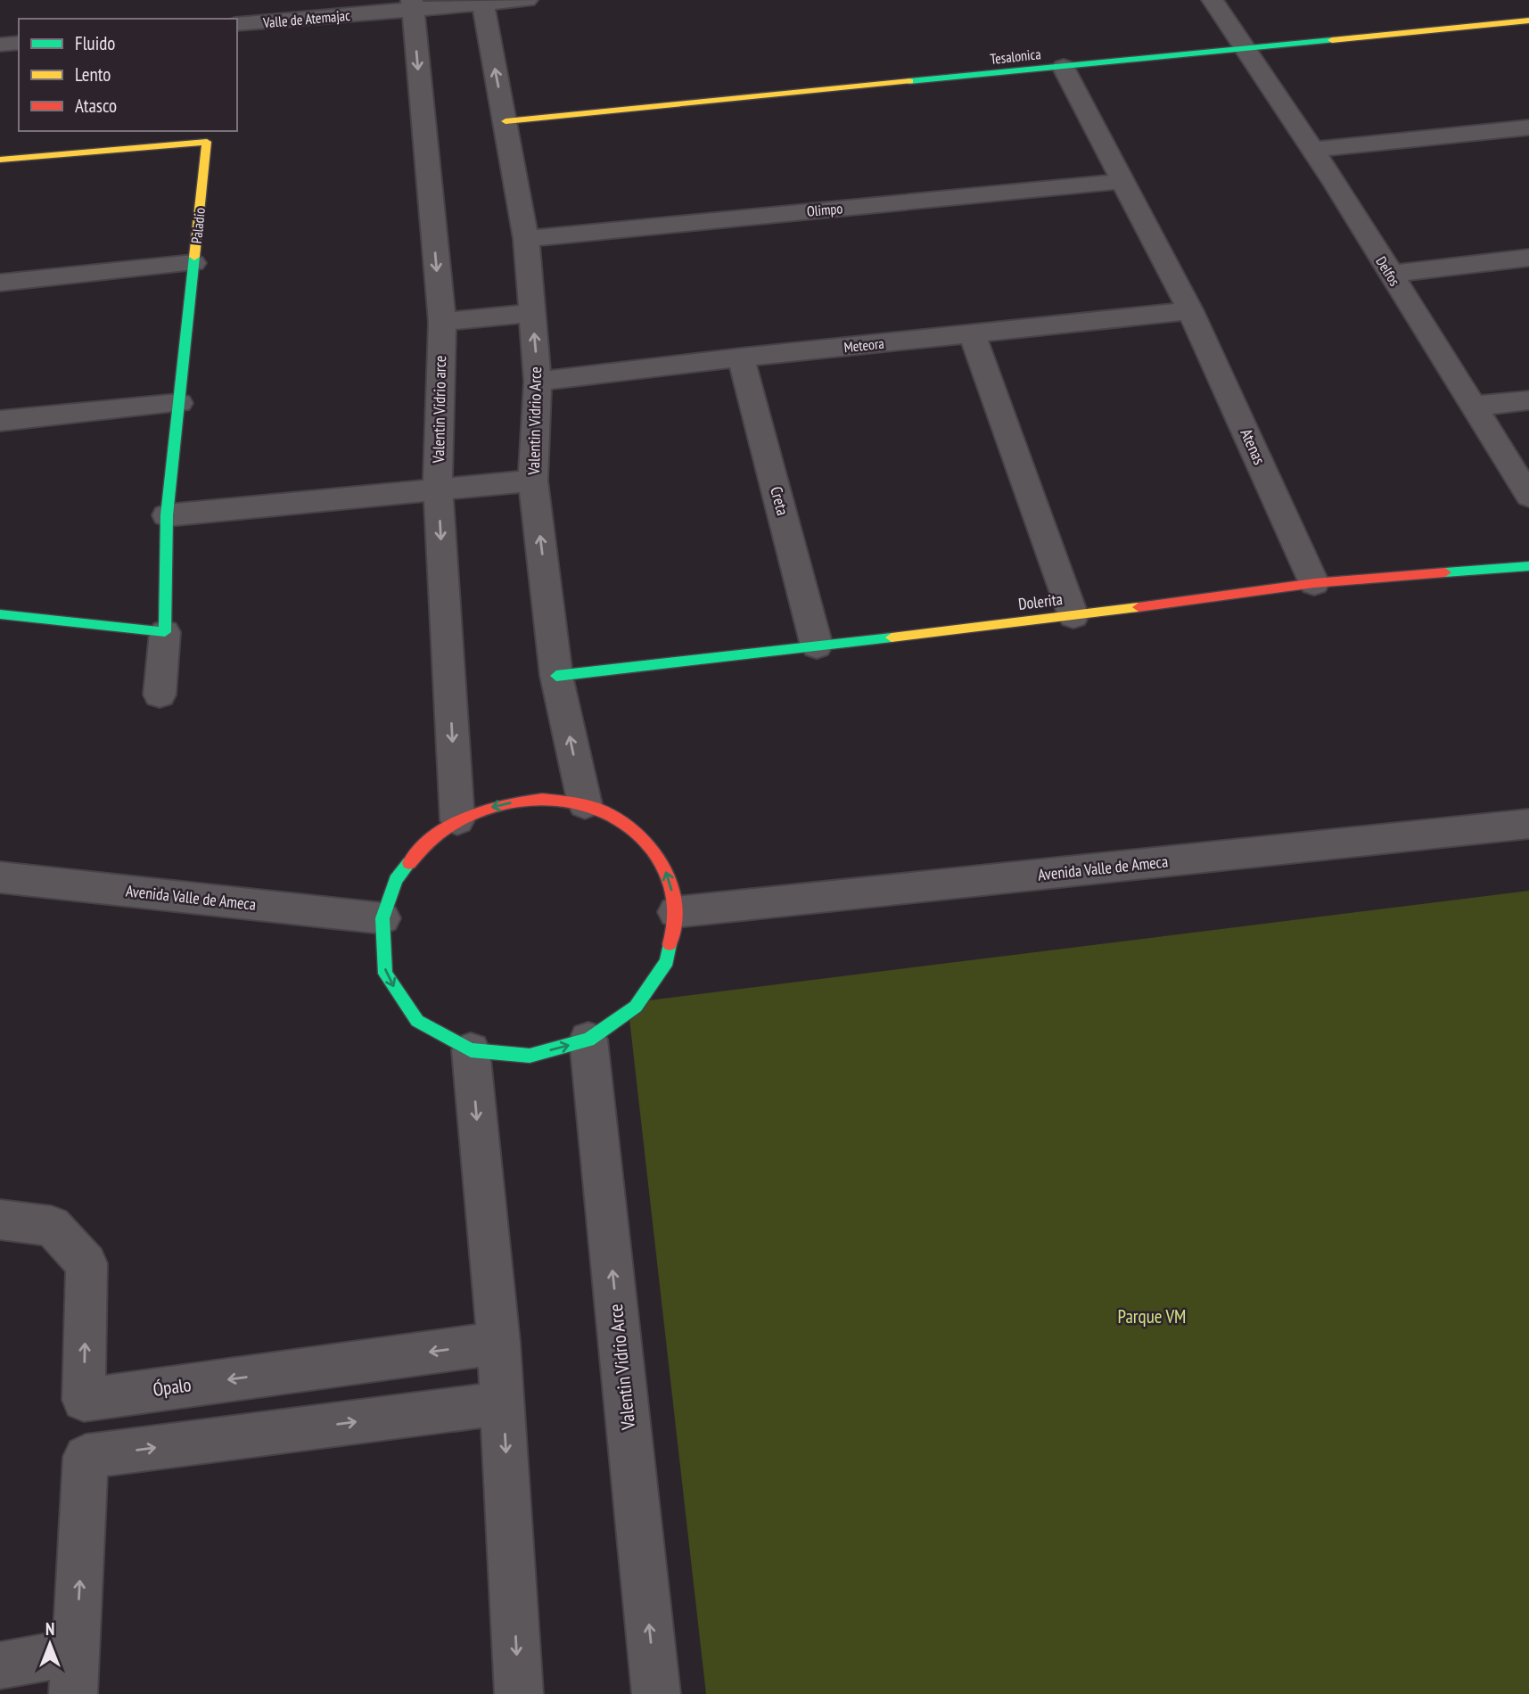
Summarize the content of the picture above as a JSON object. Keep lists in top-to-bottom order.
{
  "streets": {
    "street": [
      "Valle de Atemajac",
      "Tesalonica",
      "Olimpo",
      "Paladio",
      "Delfos",
      "Meteora",
      "Valentin Vidrio arce",
      "Valentin Vidrio Arce",
      "Atenas",
      "Creta",
      "Dolerita",
      "Avenida Valle de Ameca",
      "Ópalo"
    ]
  },
  "crossings": [
    ["Valle de Atemajac", "Valentin Vidrio arce"],
    ["Valle de Atemajac", "Valentin Vidrio Arce"],
    ["Tesalonica", "Delfos"],
    ["Tesalonica", "Valentin Vidrio Arce"],
    ["Tesalonica", "Atenas"],
    ["Olimpo", "Valentin Vidrio Arce"],
    ["Olimpo", "Atenas"],
    ["Meteora", "Valentin Vidrio Arce"],
    ["Meteora", "Atenas"],
    ["Meteora", "Creta"],
    ["Valentin Vidrio Arce", "Dolerita"],
    ["Atenas", "Dolerita"],
    ["Creta", "Dolerita"]
  ],
  "one_way": ["Valentin Vidrio arce"],
  "parks": ["Parque VM"],
  "legend": ["Fluido", "Lento", "Atasco"],
  "north": "top"
}
